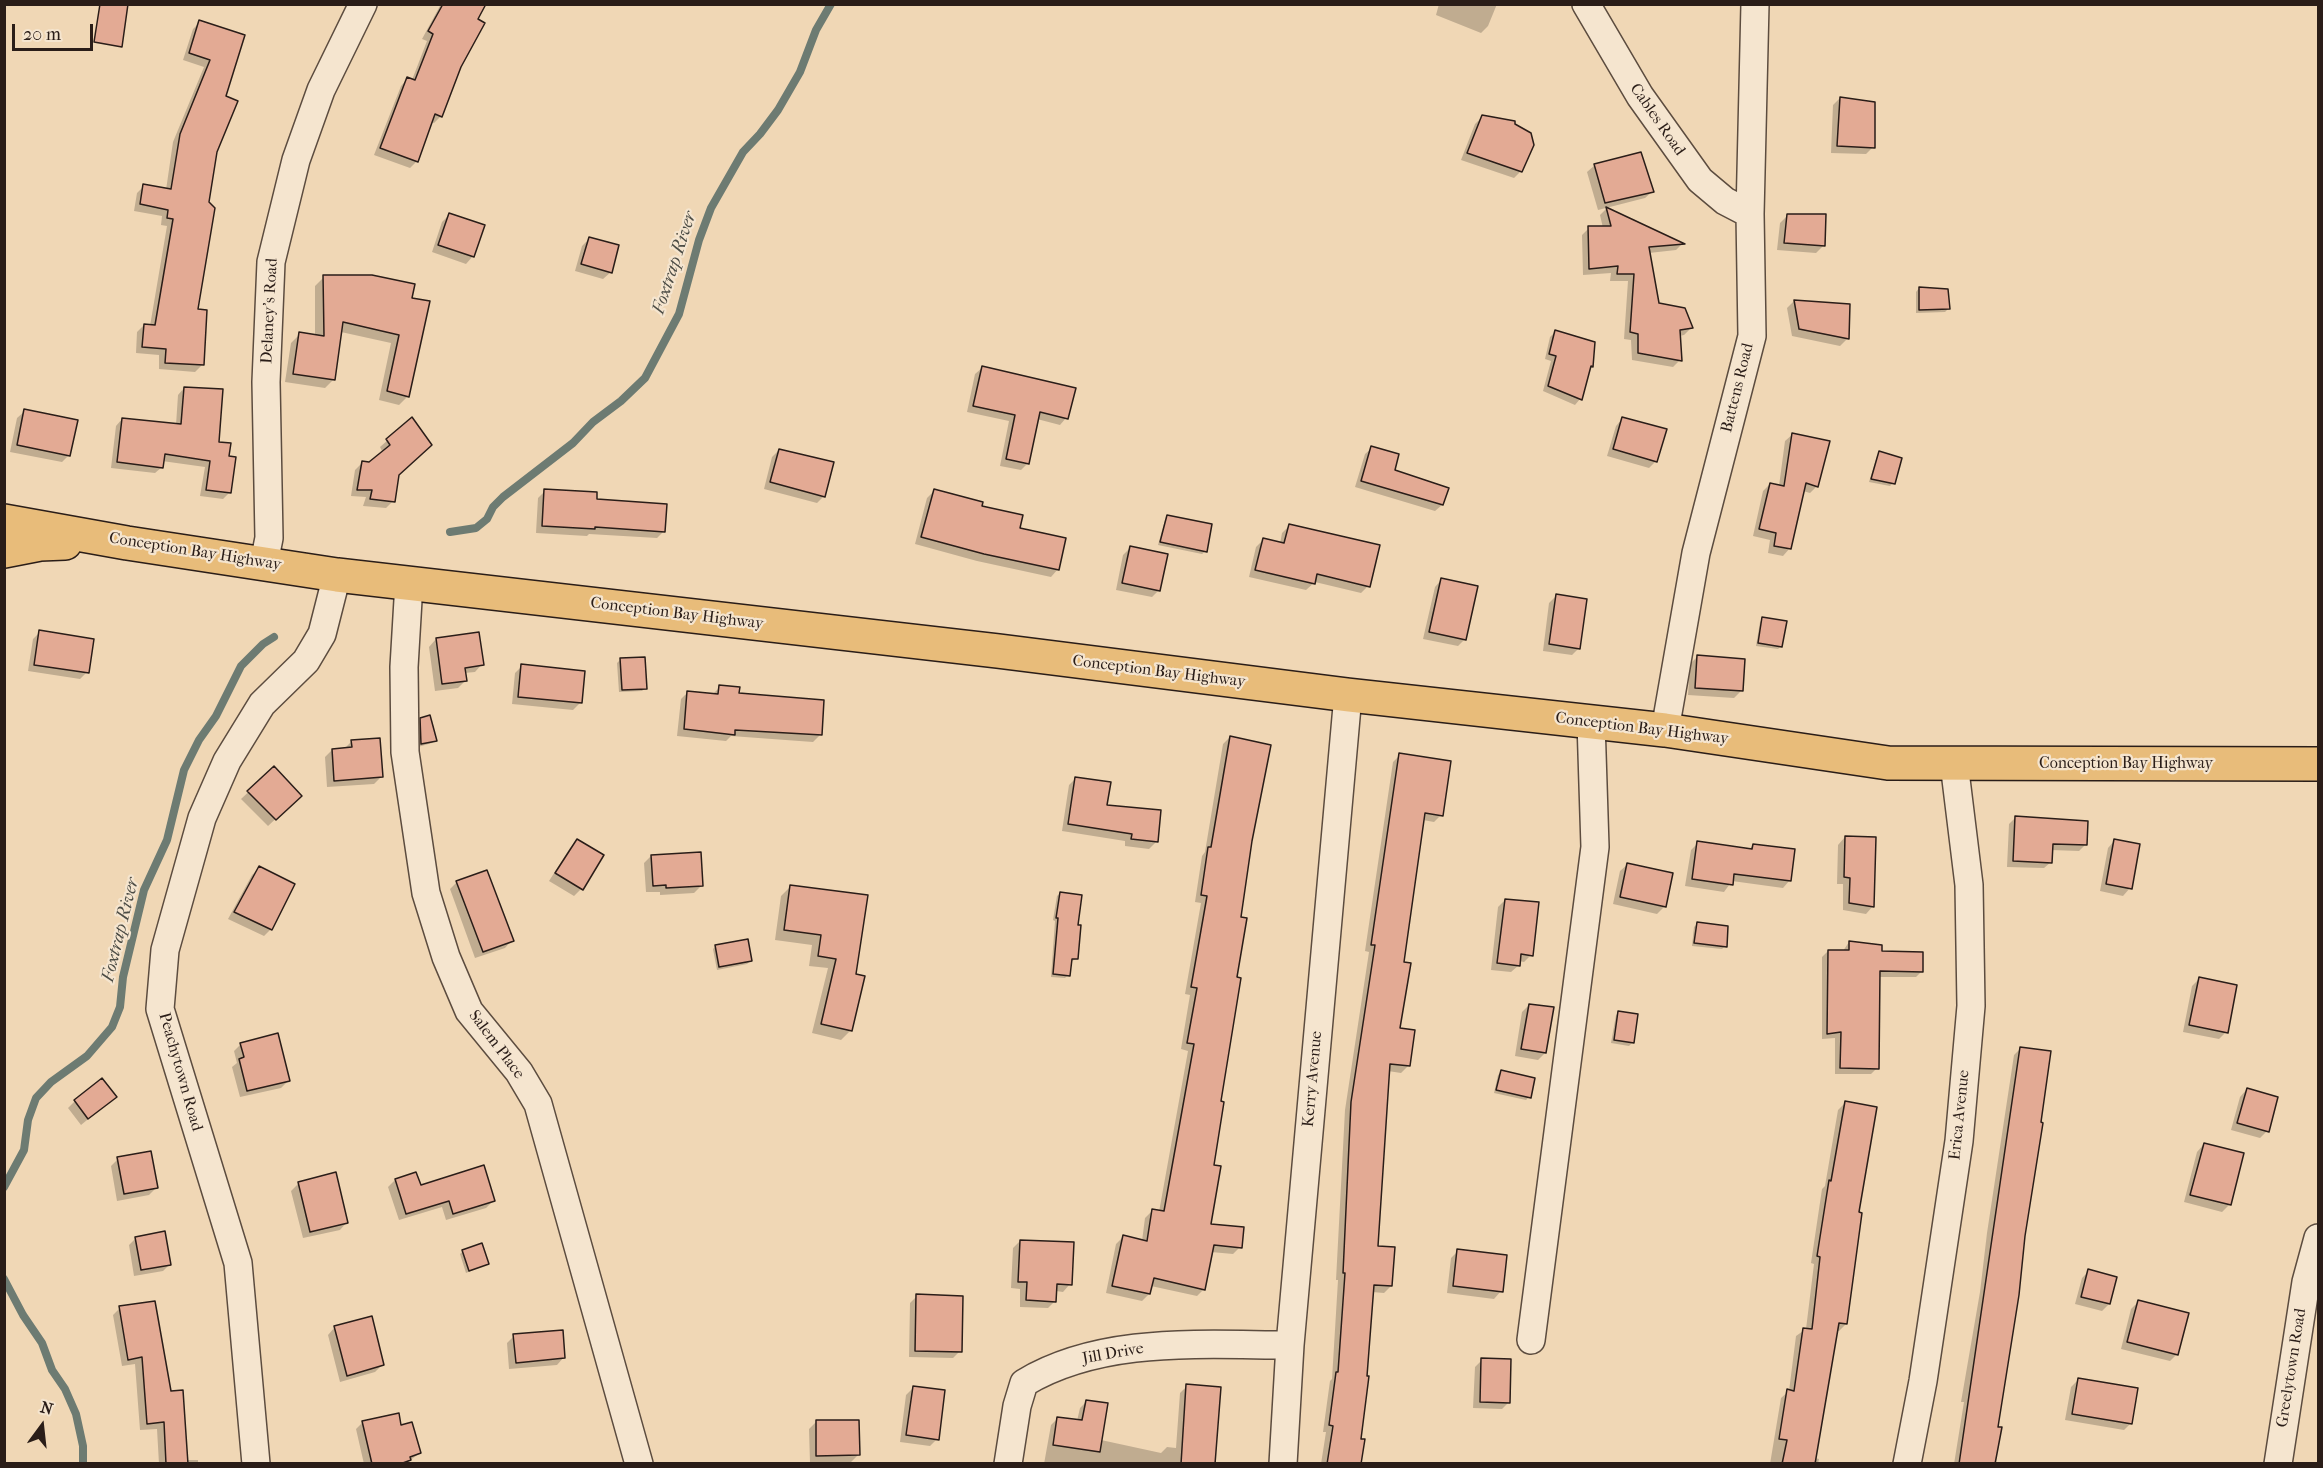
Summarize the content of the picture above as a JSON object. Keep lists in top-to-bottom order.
{
  "streets": {
    "main road": ["Conception Bay Highway"],
    "street": [
      "Cables Road",
      "Delaney's Road",
      "Battens Road",
      "Salem Place",
      "Peachytown Road",
      "Kerry Avenue",
      "Erica Avenue",
      "Jill Drive",
      "Greelytown Road"
    ]
  },
  "crossings": [
    ["Cables Road", "Battens Road"],
    ["Delaney's Road", "Conception Bay Highway"],
    ["Battens Road", "Conception Bay Highway"],
    ["Conception Bay Highway", "Salem Place"],
    ["Conception Bay Highway", "Peachytown Road"],
    ["Conception Bay Highway", "Kerry Avenue"],
    ["Conception Bay Highway", "Erica Avenue"],
    ["Kerry Avenue", "Jill Drive"]
  ],
  "water": ["Foxtrap River"],
  "scale_bar": "20 m",
  "north": "top"
}
